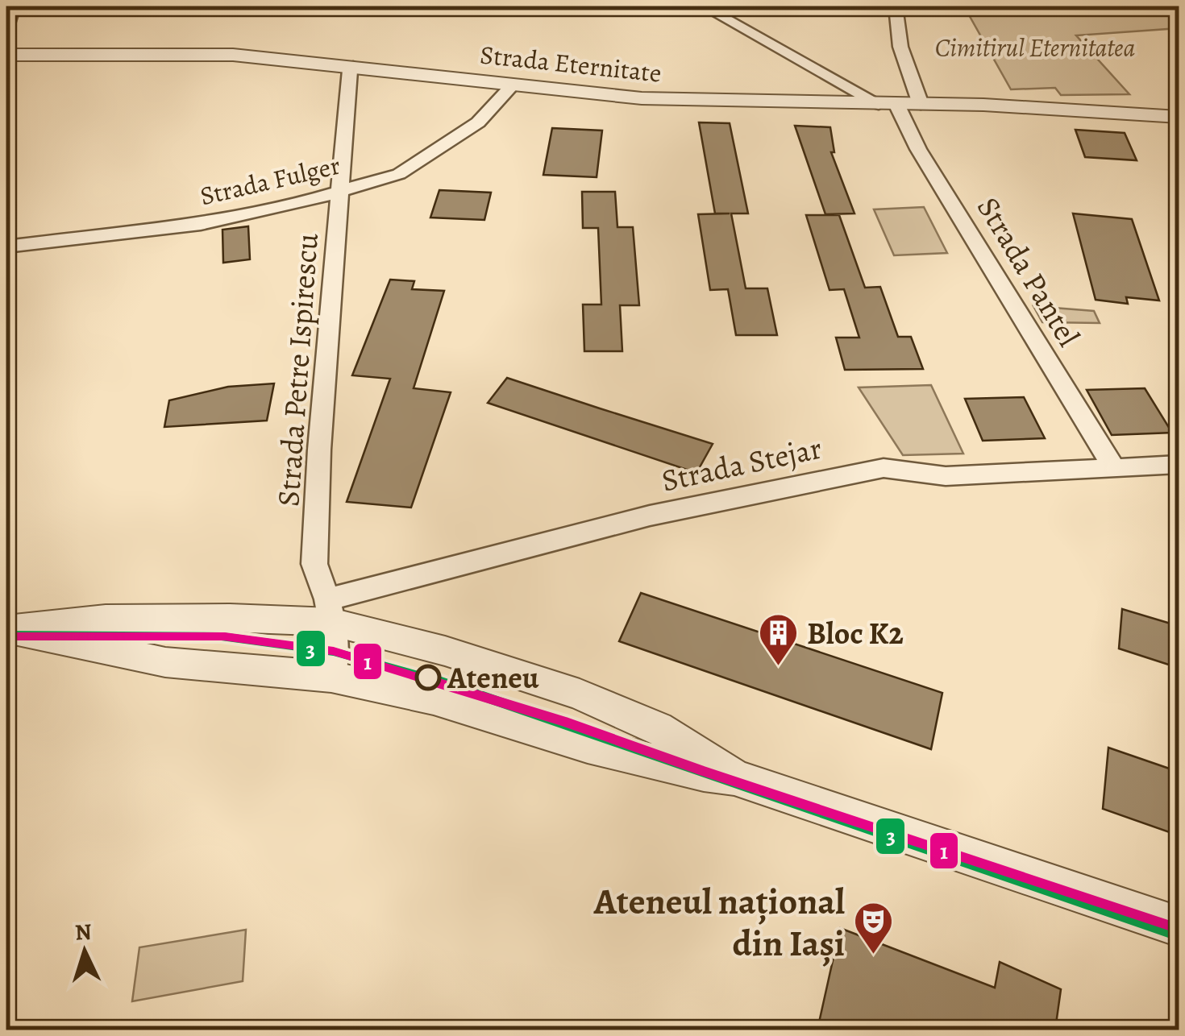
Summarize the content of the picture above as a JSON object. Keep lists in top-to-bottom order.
{
  "streets": {
    "street": [
      "Strada Eternitate",
      "Strada Fulger",
      "Strada Pantel",
      "Strada Petre Ispirescu",
      "Strada Stejar"
    ]
  },
  "crossings": [
    ["Strada Eternitate", "Strada Fulger"],
    ["Strada Eternitate", "Strada Pantel"],
    ["Strada Eternitate", "Strada Petre Ispirescu"],
    ["Strada Fulger", "Strada Petre Ispirescu"],
    ["Strada Pantel", "Strada Stejar"],
    ["Strada Petre Ispirescu", "Strada Stejar"]
  ],
  "parks": ["Cimitirul Eternitatea"],
  "places": {
    "building": ["Bloc K2"],
    "other": ["Ateneu"],
    "theatre": ["Ateneul național din Iași"]
  },
  "lines": ["transit line 3", "transit line 1"],
  "north": "top"
}
